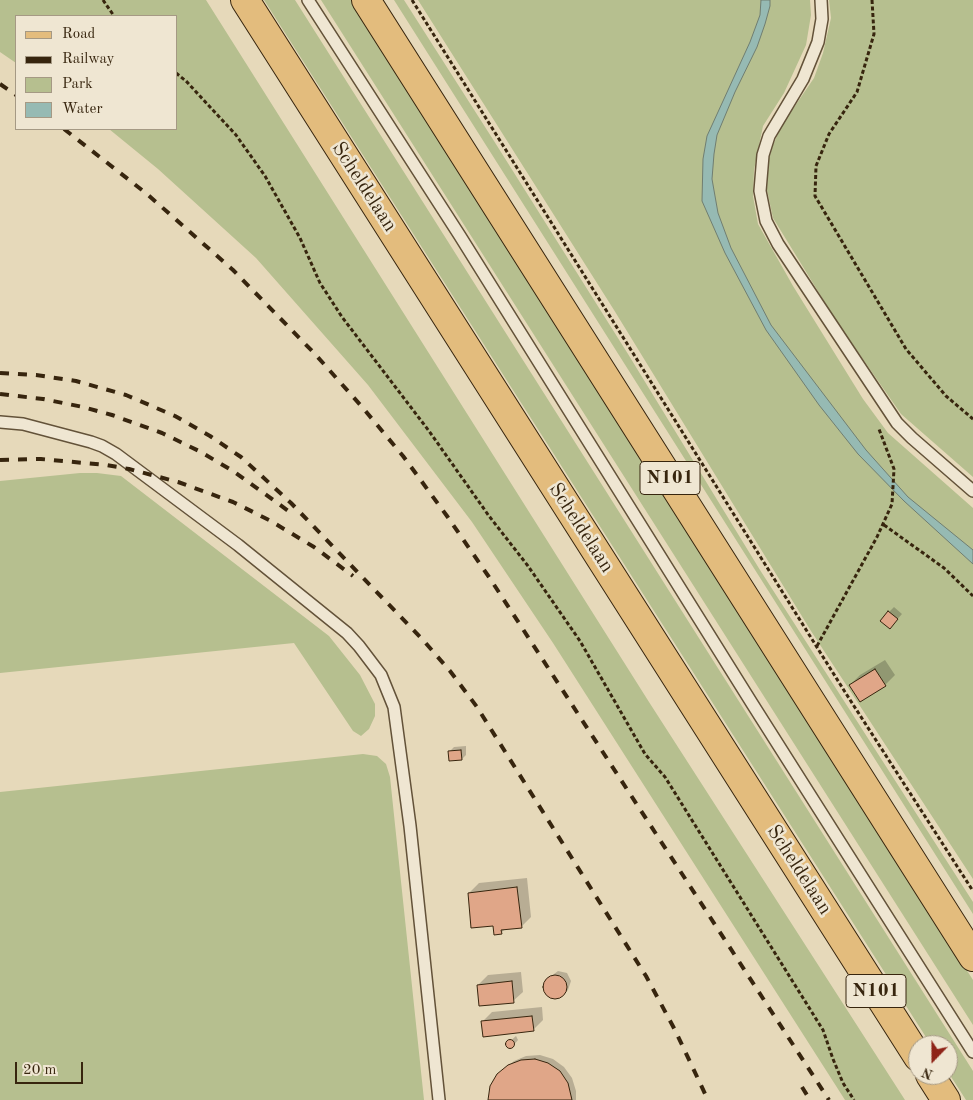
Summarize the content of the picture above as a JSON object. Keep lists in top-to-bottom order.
{
  "streets": {
    "main road": ["Scheldelaan", "N101"]
  },
  "legend": [
    "Road",
    "Railway",
    "Park",
    "Water"
  ],
  "scale_bar": "20 m",
  "north": "bottom"
}
